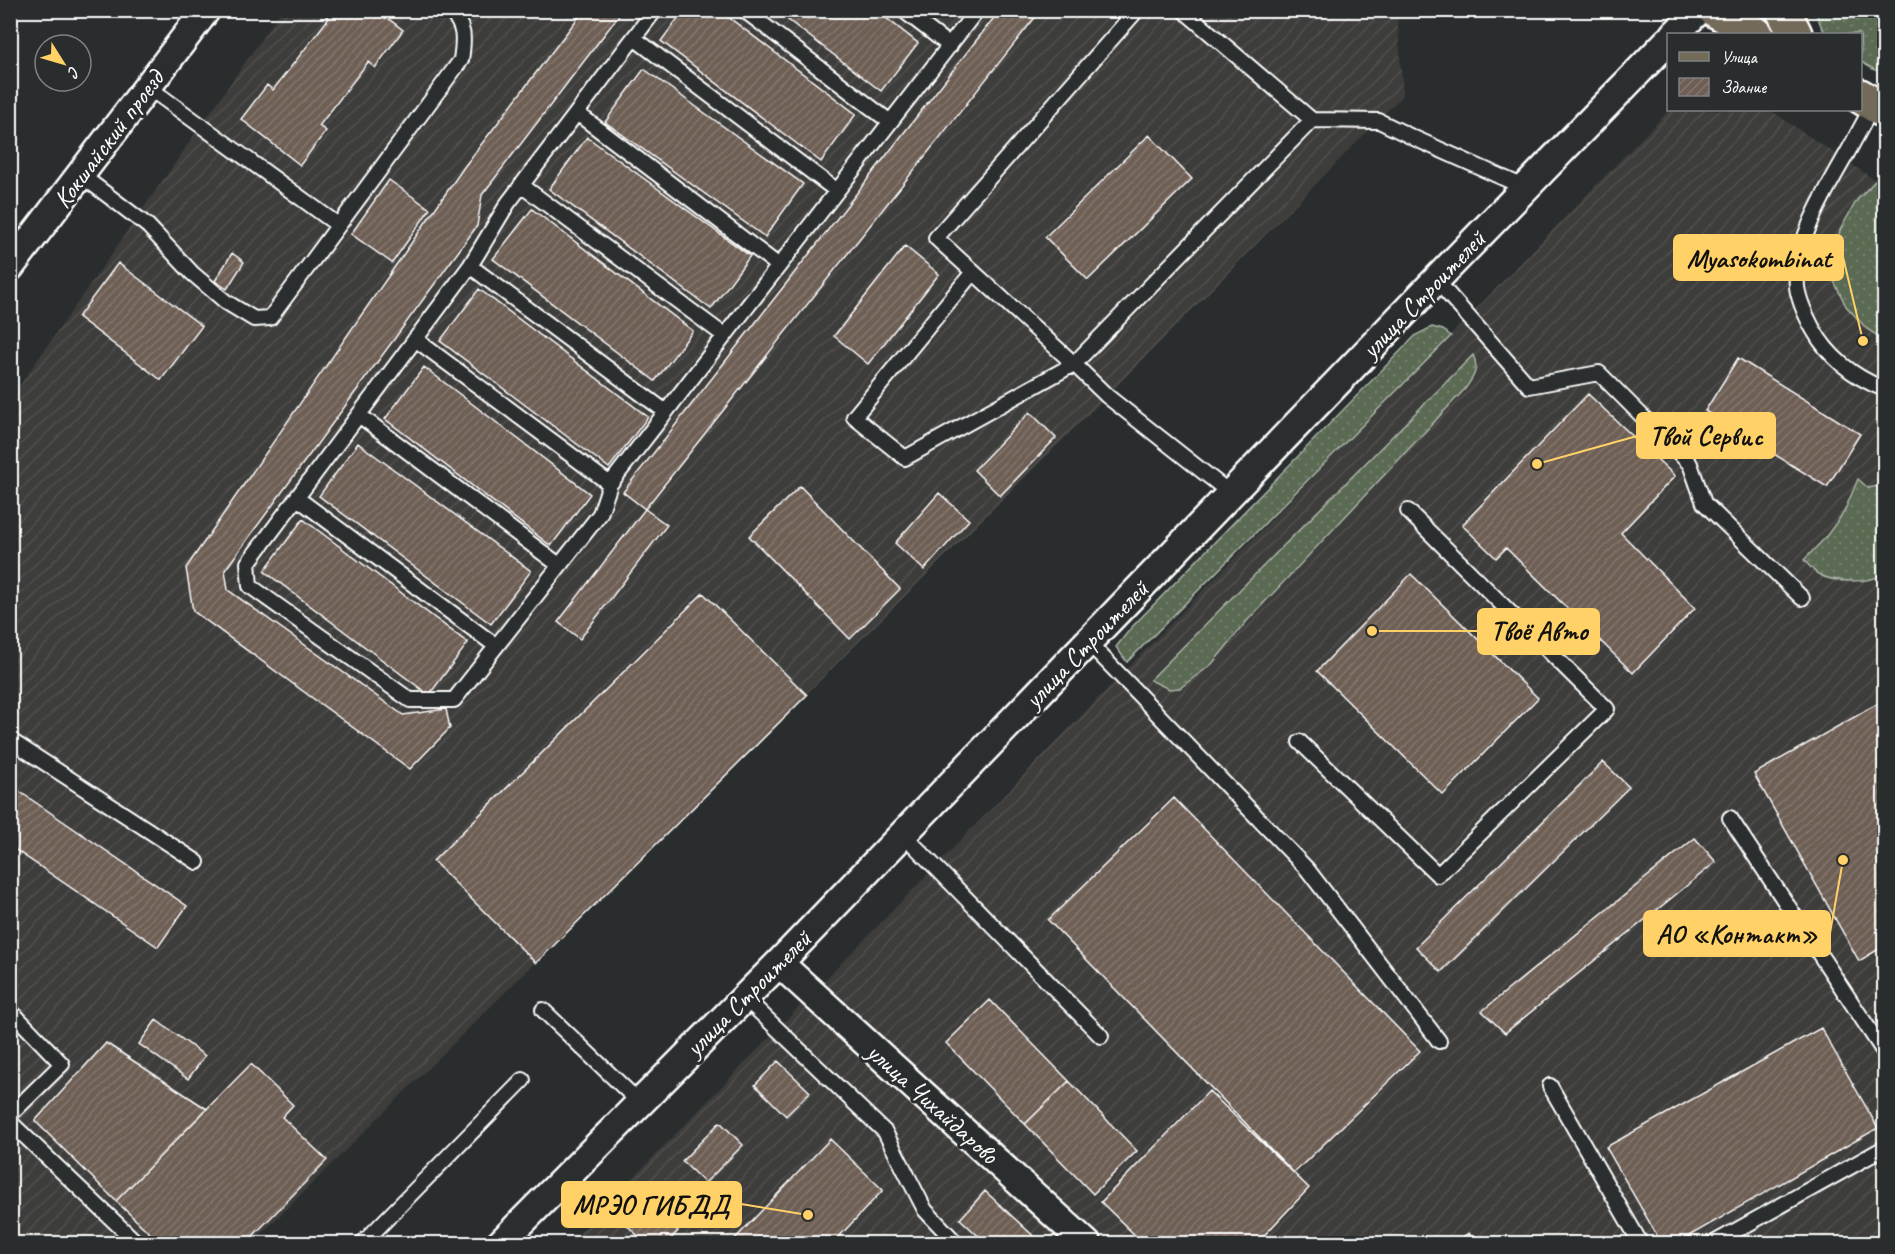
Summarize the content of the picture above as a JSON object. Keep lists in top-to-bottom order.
{
  "streets": {
    "street": ["Кокшайский проезд", "улица Строителей", "улица Чихайдарово"]
  },
  "crossings": [
    ["улица Строителей", "улица Чихайдарово"]
  ],
  "places": [
    "Myasokombinat",
    "Твой Сервис",
    "Твоё Авто",
    "АО «Контакт»",
    "МРЭО ГИБДД"
  ],
  "legend": ["Улица", "Здание"],
  "north": "bottom right"
}
